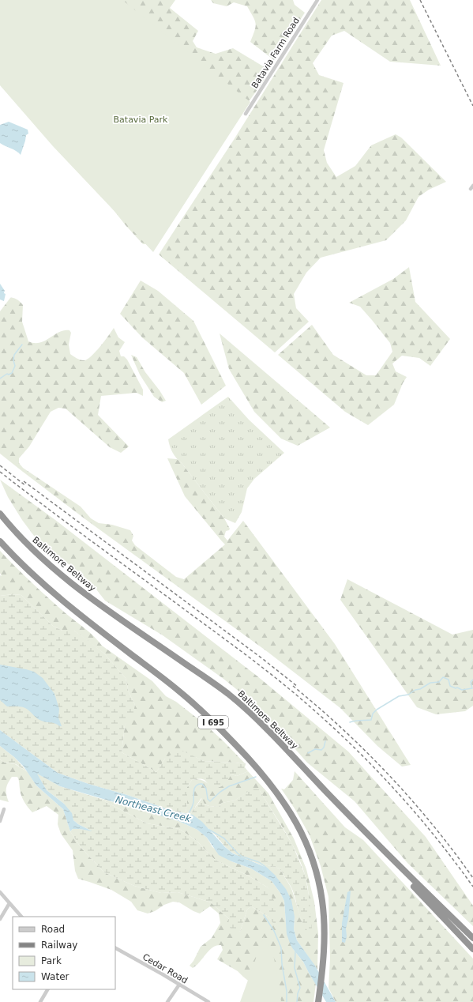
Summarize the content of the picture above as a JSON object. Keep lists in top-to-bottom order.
{
  "streets": {
    "highway": ["Baltimore Beltway", "I 695"],
    "street": ["Batavia Farm Road", "Cedar Road"]
  },
  "water": ["Northeast Creek"],
  "parks": ["Batavia Park"],
  "legend": [
    "Road",
    "Railway",
    "Park",
    "Water"
  ]
}
